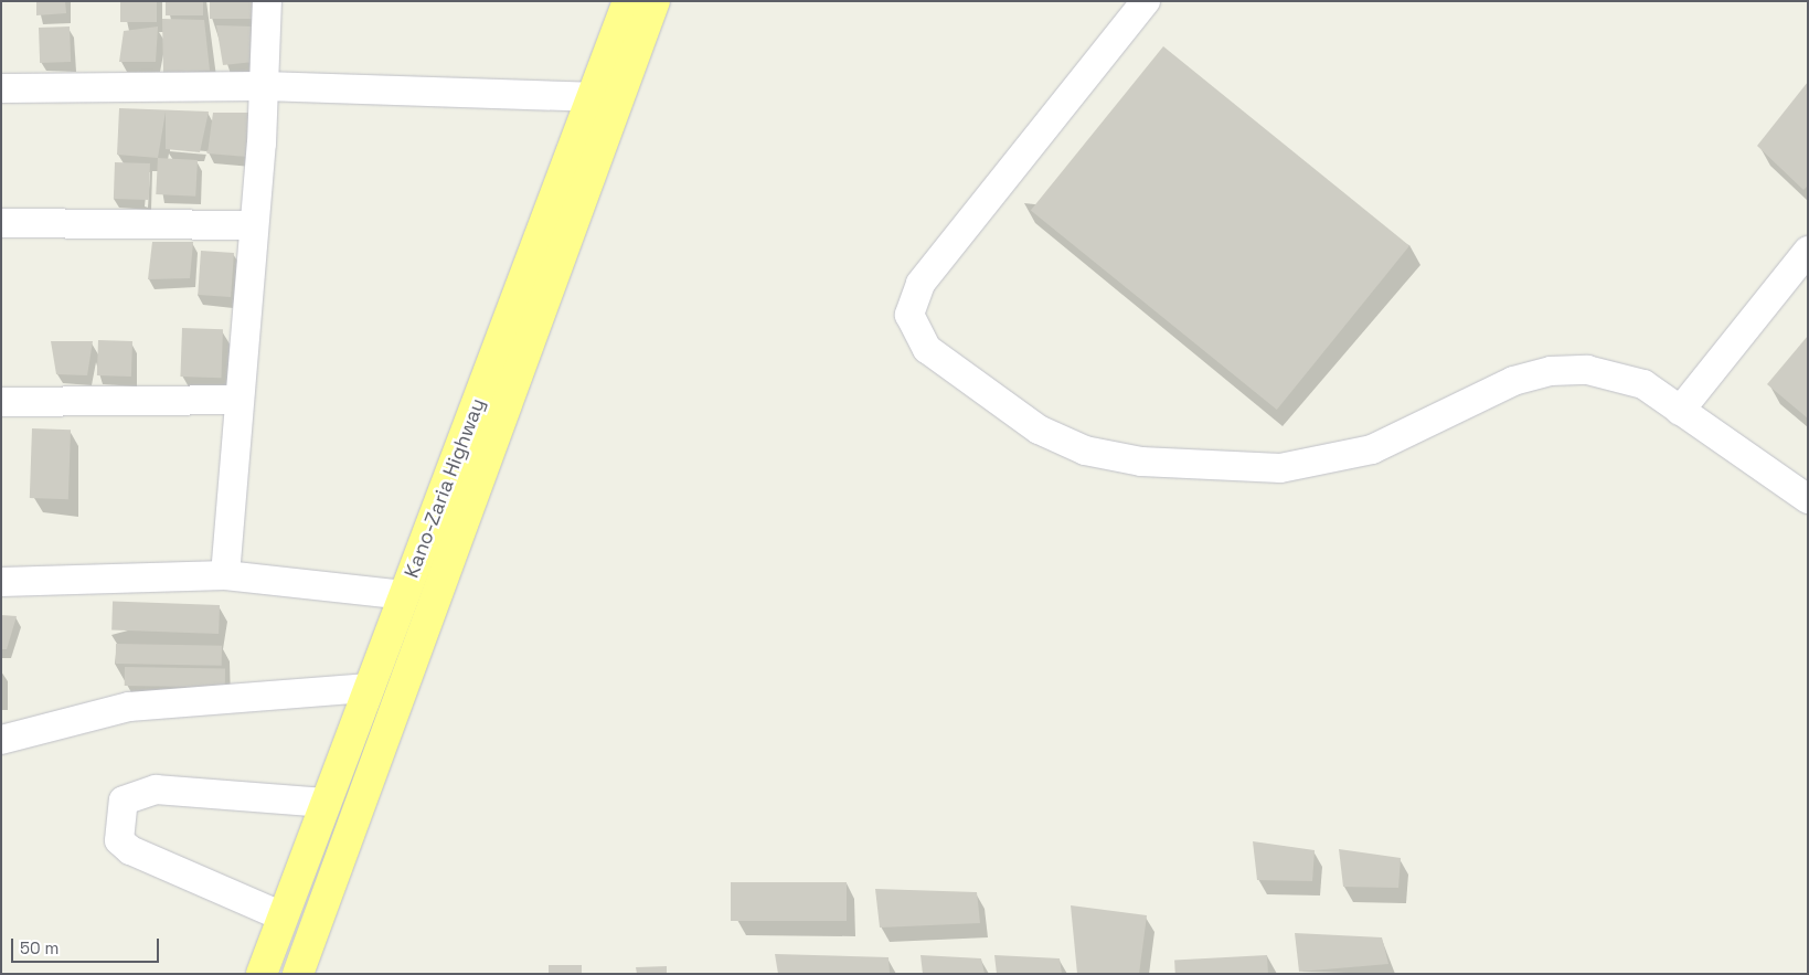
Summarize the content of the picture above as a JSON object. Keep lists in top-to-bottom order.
{
  "streets": {
    "highway": ["Kano-Zaria Highway"]
  },
  "scale_bar": "50 m"
}
